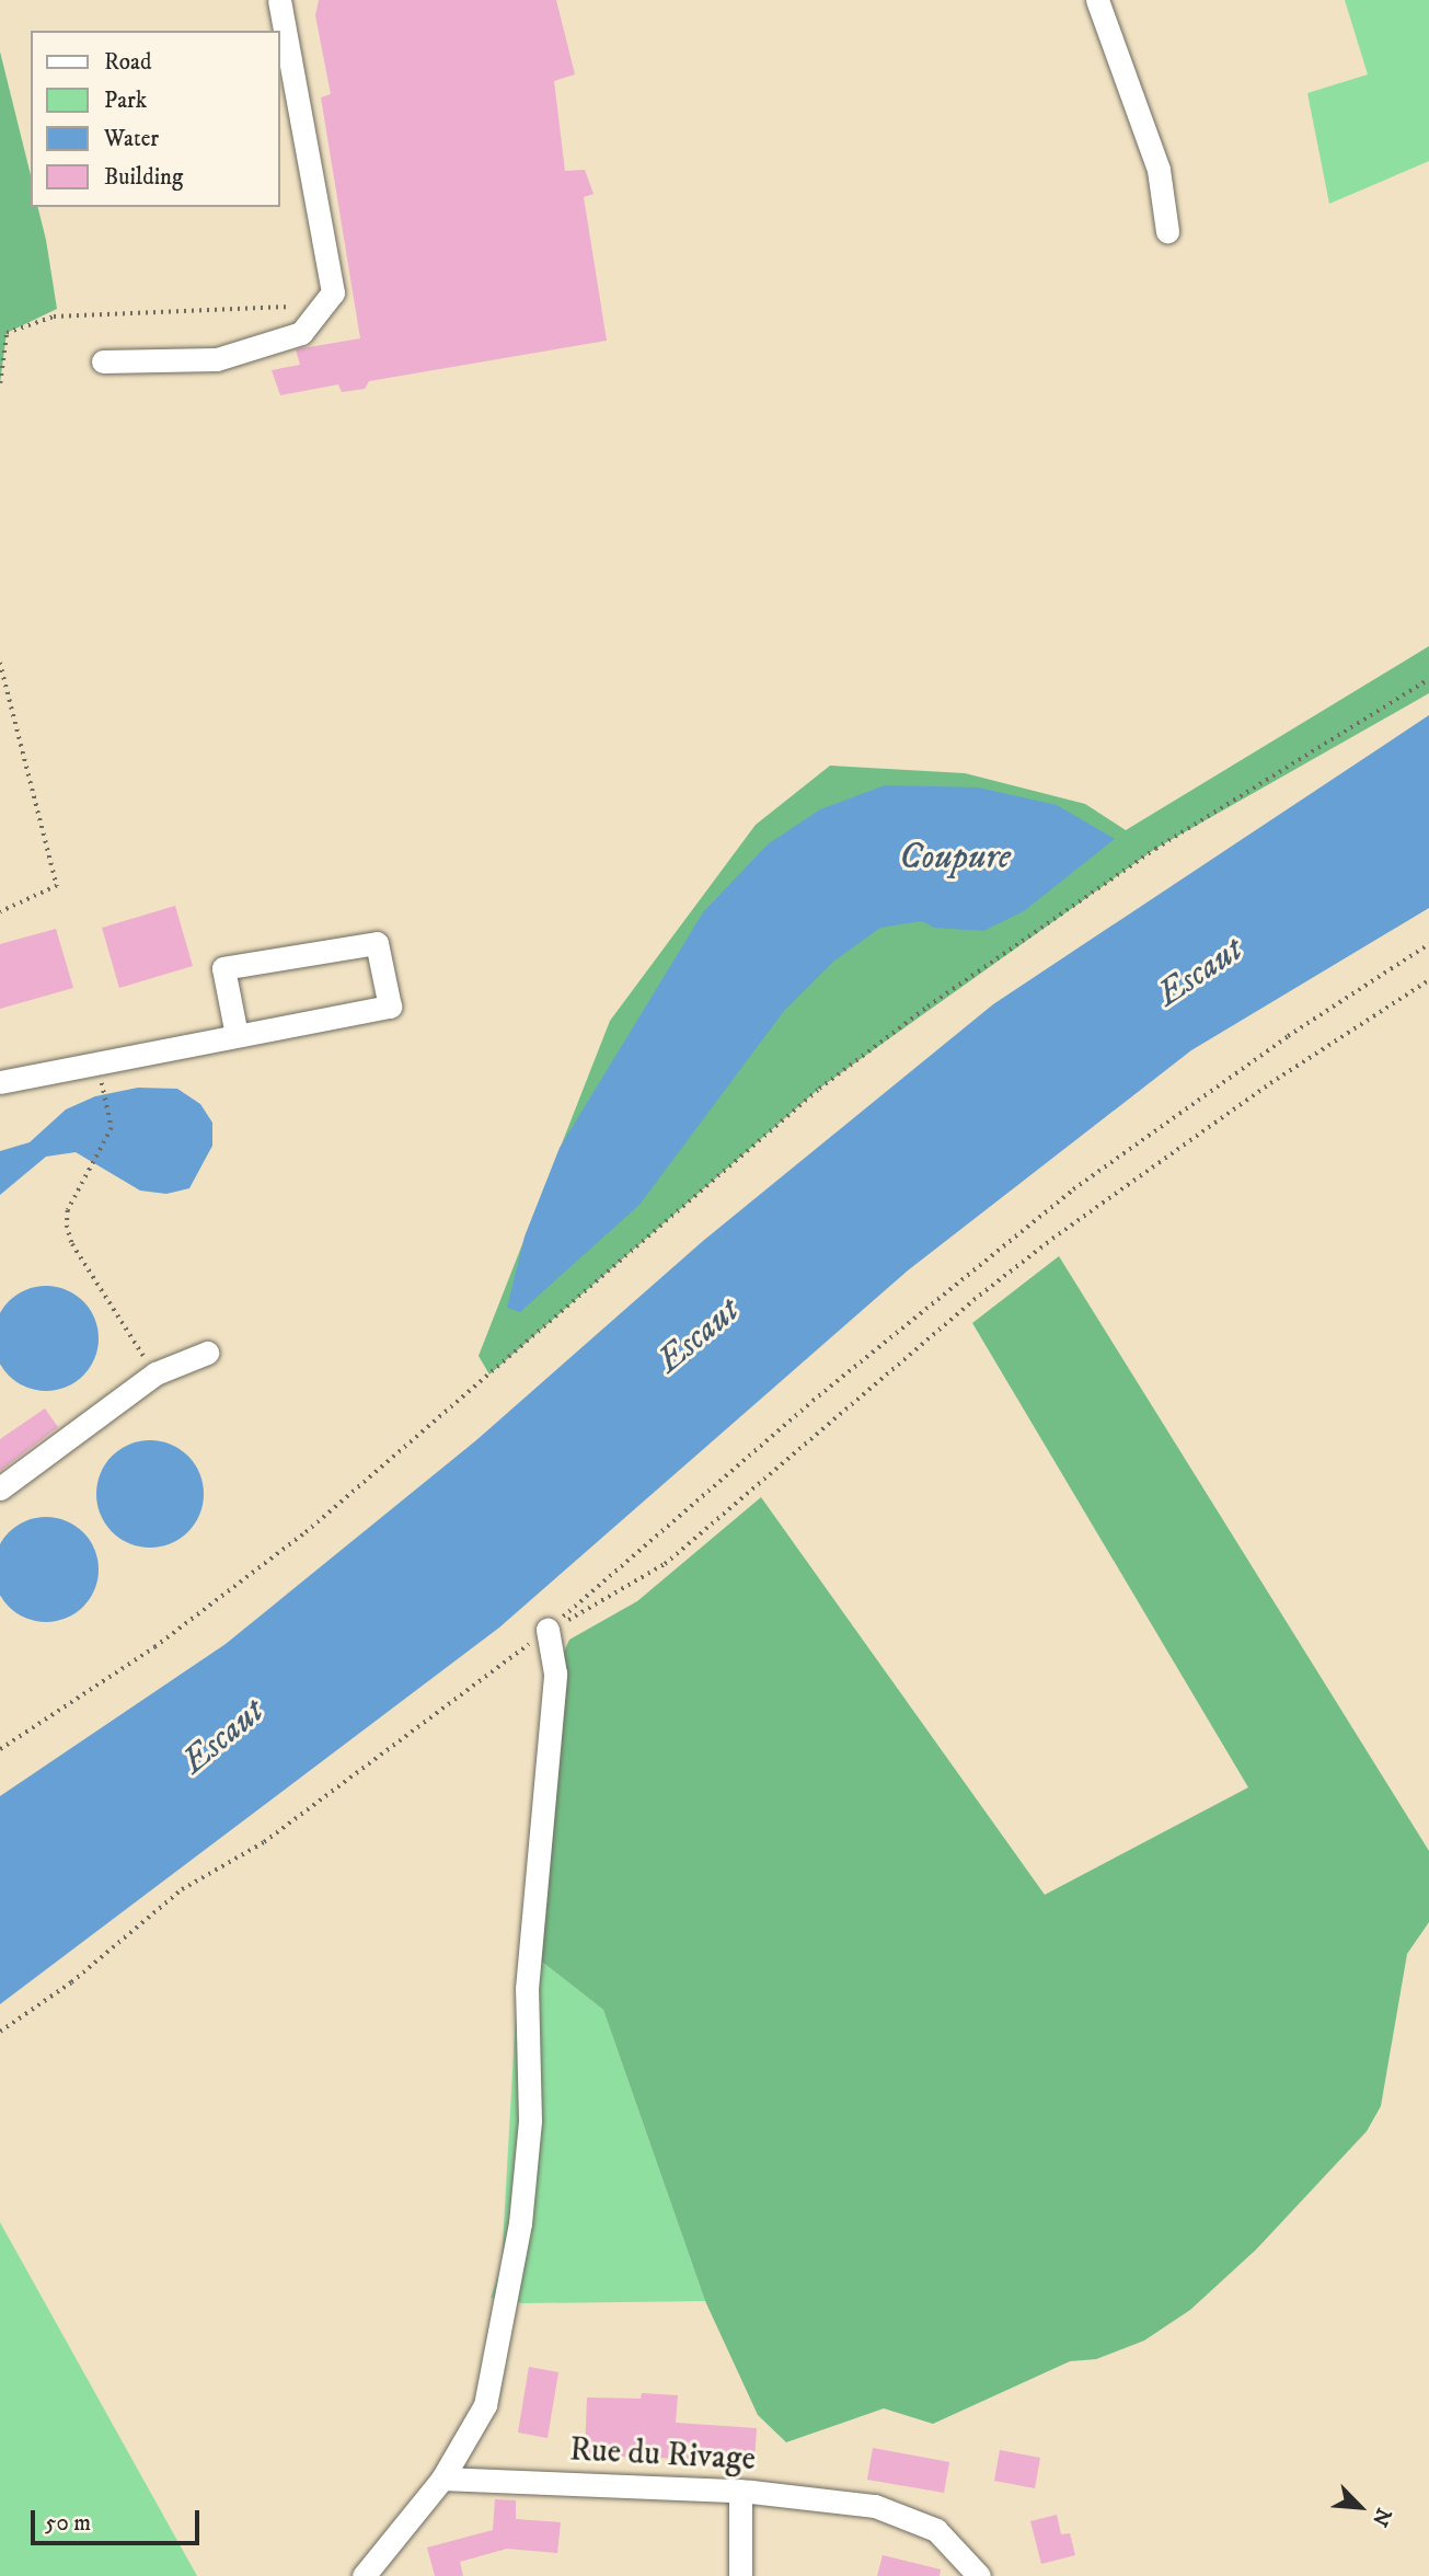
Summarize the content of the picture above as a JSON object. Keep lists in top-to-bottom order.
{
  "streets": {
    "street": ["Rue du Rivage"]
  },
  "water": ["Coupure", "Escaut"],
  "legend": [
    "Road",
    "Park",
    "Water",
    "Building"
  ],
  "scale_bar": "50 m",
  "north": "bottom right"
}
